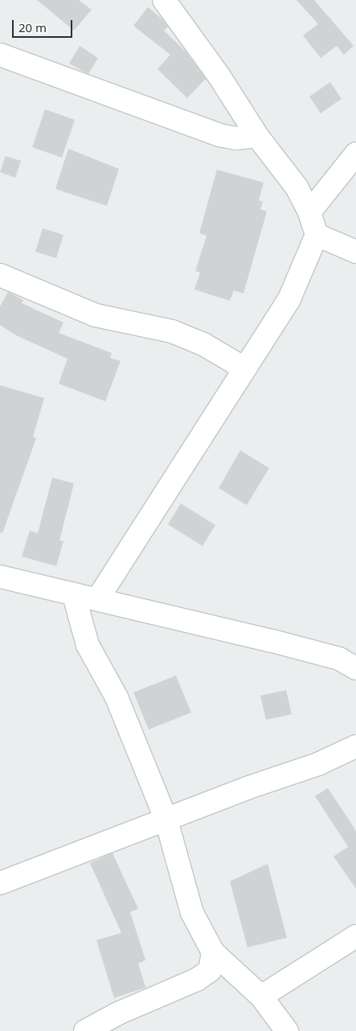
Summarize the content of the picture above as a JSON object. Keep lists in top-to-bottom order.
{
  "scale_bar": "20 m"
}
